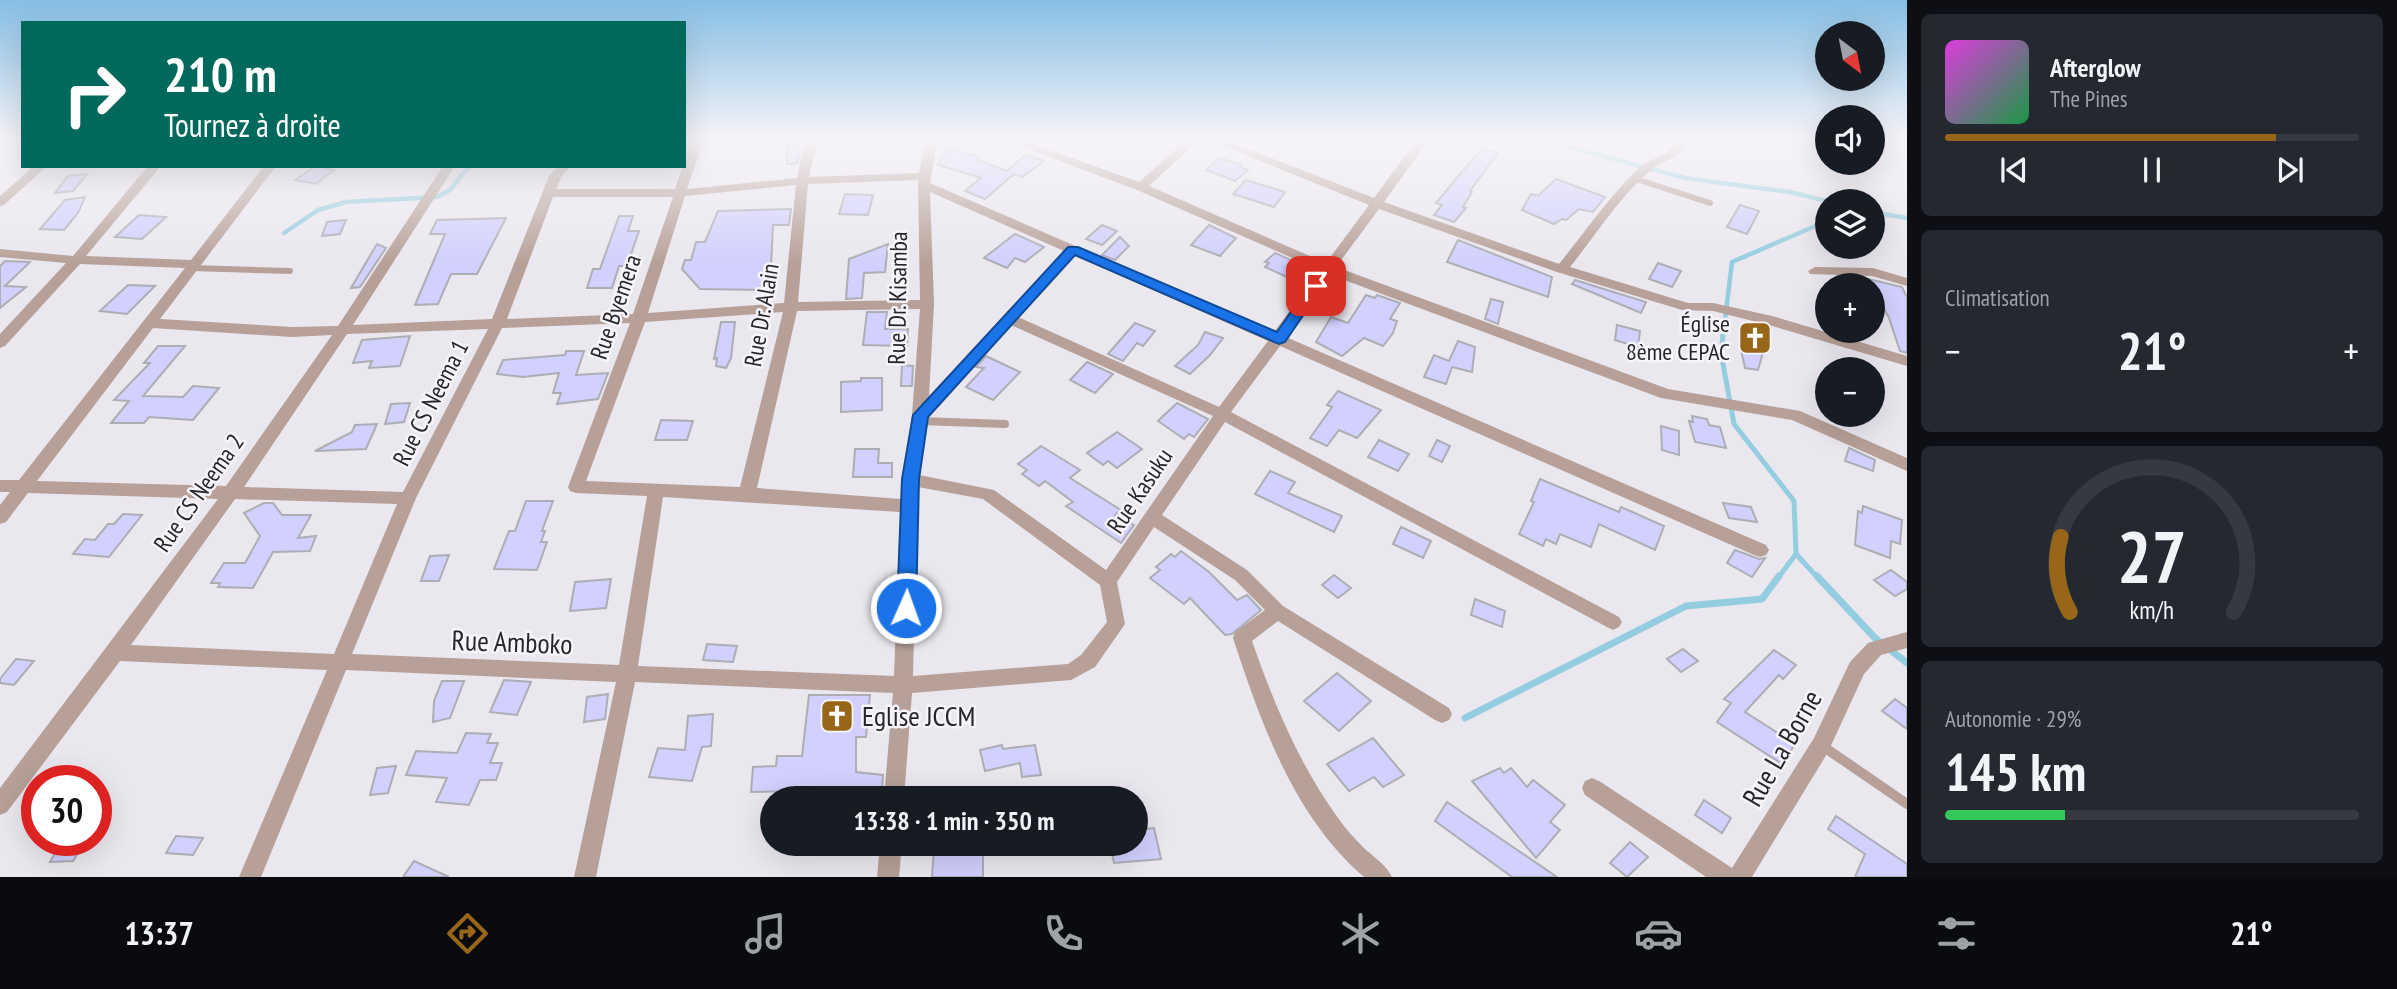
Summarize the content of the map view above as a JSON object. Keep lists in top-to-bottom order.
{
  "streets": {
    "street": [
      "Rue Dr. Kisamba",
      "Rue Byemera",
      "Rue Dr. Alain",
      "Rue CS Neema 1",
      "Rue Kasuku",
      "Rue CS Neema 2",
      "Rue Amboko",
      "Rue La Borne"
    ]
  },
  "crossings": [
    ["Rue Dr. Kisamba", "Rue Amboko"],
    ["Rue CS Neema 1", "Rue Amboko"],
    ["Rue CS Neema 2", "Rue Amboko"]
  ],
  "places": {
    "church": ["Église 8ème CEPAC", "Eglise JCCM"]
  },
  "north": "bottom right",
  "page": {
    "map_buttons": ["+", "−"],
    "turn": ["210 m", "Tournez à droite"],
    "song": ["Afterglow", "The Pines"],
    "tile": [
      "Climatisation",
      ["Autonomie · 29%", "145 km"]
    ],
    "heat": ["−", "21°", "+"],
    "limit": "30",
    "trip": "13:38 · 1 min · 350 m",
    "tabs": ["13:37", "21°"],
    "gauge": ["27", "km/h"]
  }
}
